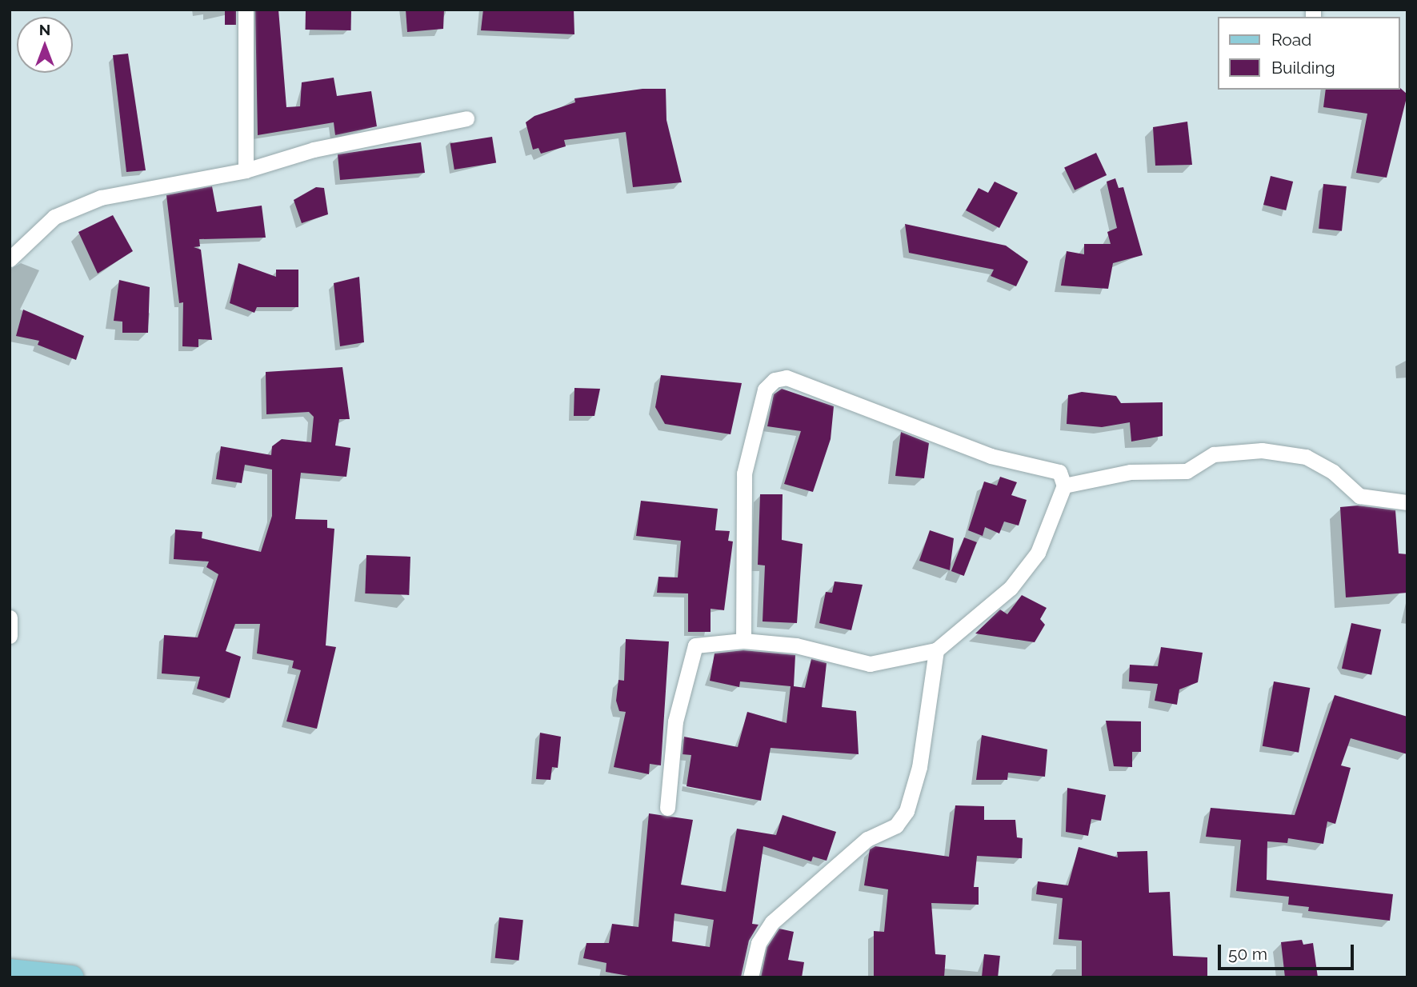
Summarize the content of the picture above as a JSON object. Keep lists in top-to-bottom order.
{
  "legend": ["Road", "Building"],
  "scale_bar": "50 m",
  "north": "top"
}
